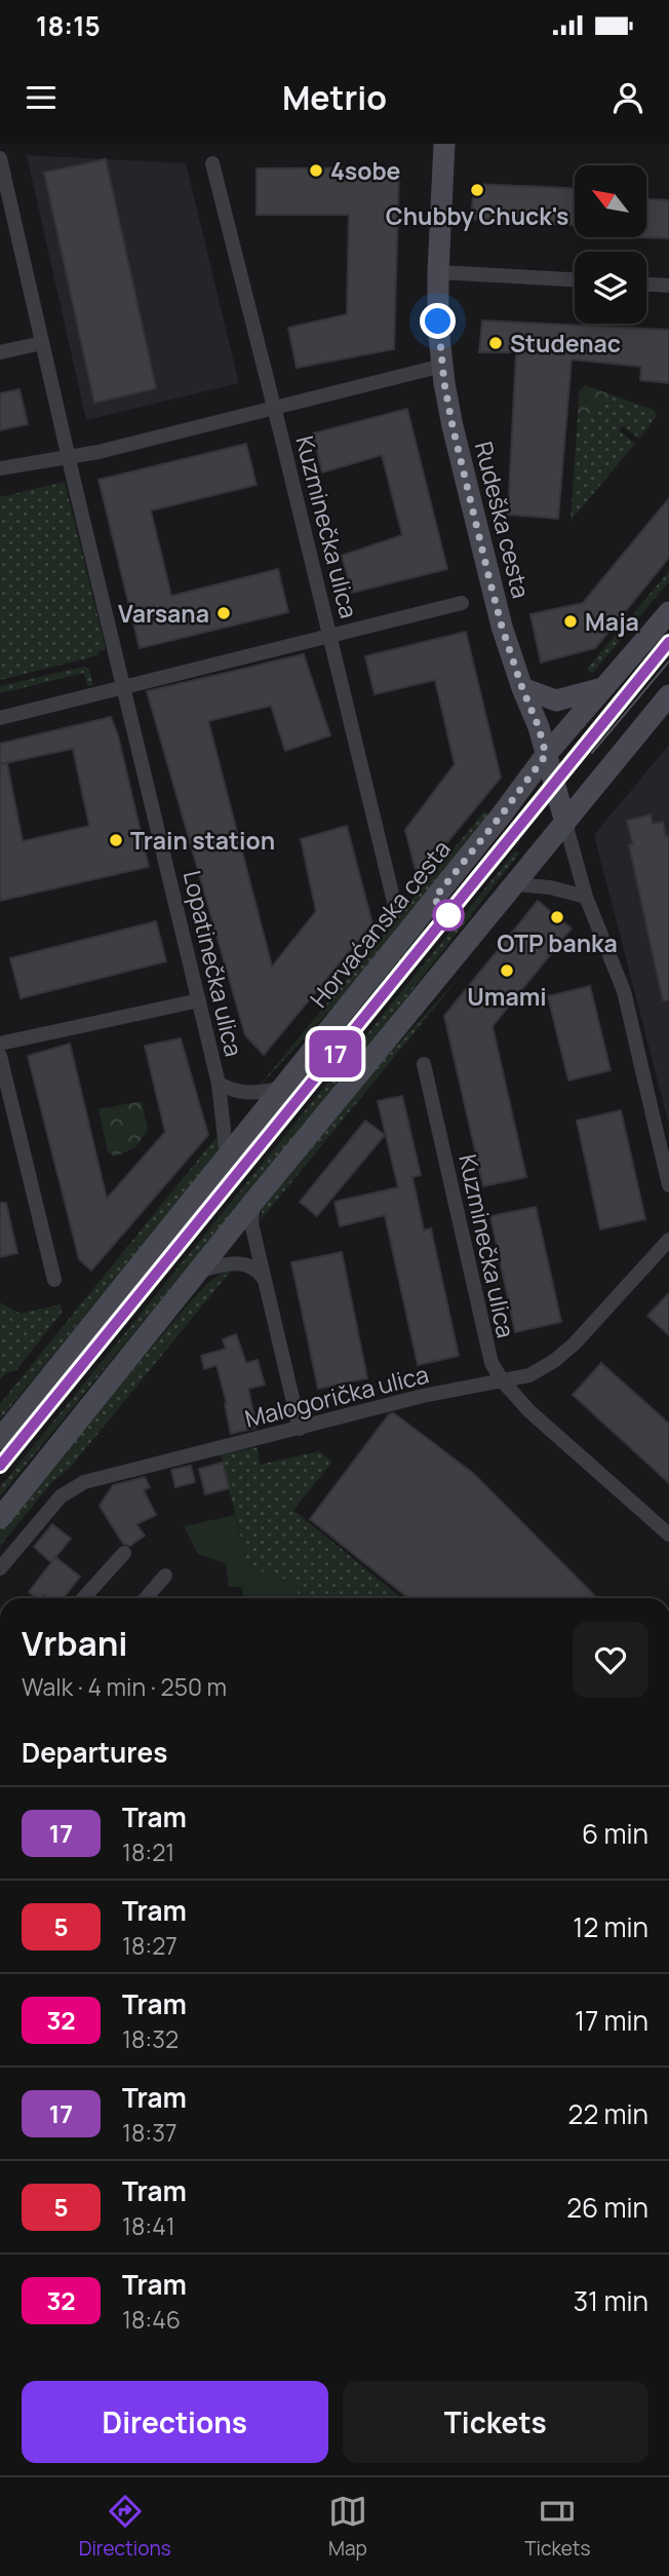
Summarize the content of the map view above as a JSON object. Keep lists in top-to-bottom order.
{
  "streets": {
    "street": [
      "Rudeška cesta",
      "Kuzminečka ulica",
      "Horvaćanska cesta",
      "Lopatinečka ulica",
      "Malogorička ulica"
    ]
  },
  "crossings": [
    ["Rudeška cesta", "Horvaćanska cesta"],
    ["Kuzminečka ulica", "Malogorička ulica"],
    ["Horvaćanska cesta", "Lopatinečka ulica"]
  ],
  "places": [
    "4sobe",
    "Chubby Chuck's",
    "Studenac",
    "Varsana",
    "Maja",
    "Train station",
    "OTP banka",
    "Umami"
  ],
  "lines": ["tram line 17"],
  "north": "top left",
  "page": {
    "status": "18:15",
    "header": "Metrio",
    "on_map": "17",
    "heading": [
      ["Vrbani", "Walk · 4 min · 250 m"],
      "Departures"
    ],
    "list": [
      {
        "mark": "17",
        "name": "Tram",
        "note": "18:21",
        "value": "6 min"
      },
      {
        "mark": "5",
        "name": "Tram",
        "note": "18:27",
        "value": "12 min"
      },
      {
        "mark": "32",
        "name": "Tram",
        "note": "18:32",
        "value": "17 min"
      },
      {
        "mark": "17",
        "name": "Tram",
        "note": "18:37",
        "value": "22 min"
      },
      {
        "mark": "5",
        "name": "Tram",
        "note": "18:41",
        "value": "26 min"
      },
      {
        "mark": "32",
        "name": "Tram",
        "note": "18:46",
        "value": "31 min"
      }
    ],
    "buttons": ["Directions", "Tickets"],
    "tabs": ["Directions", "Map", "Tickets"]
  }
}
